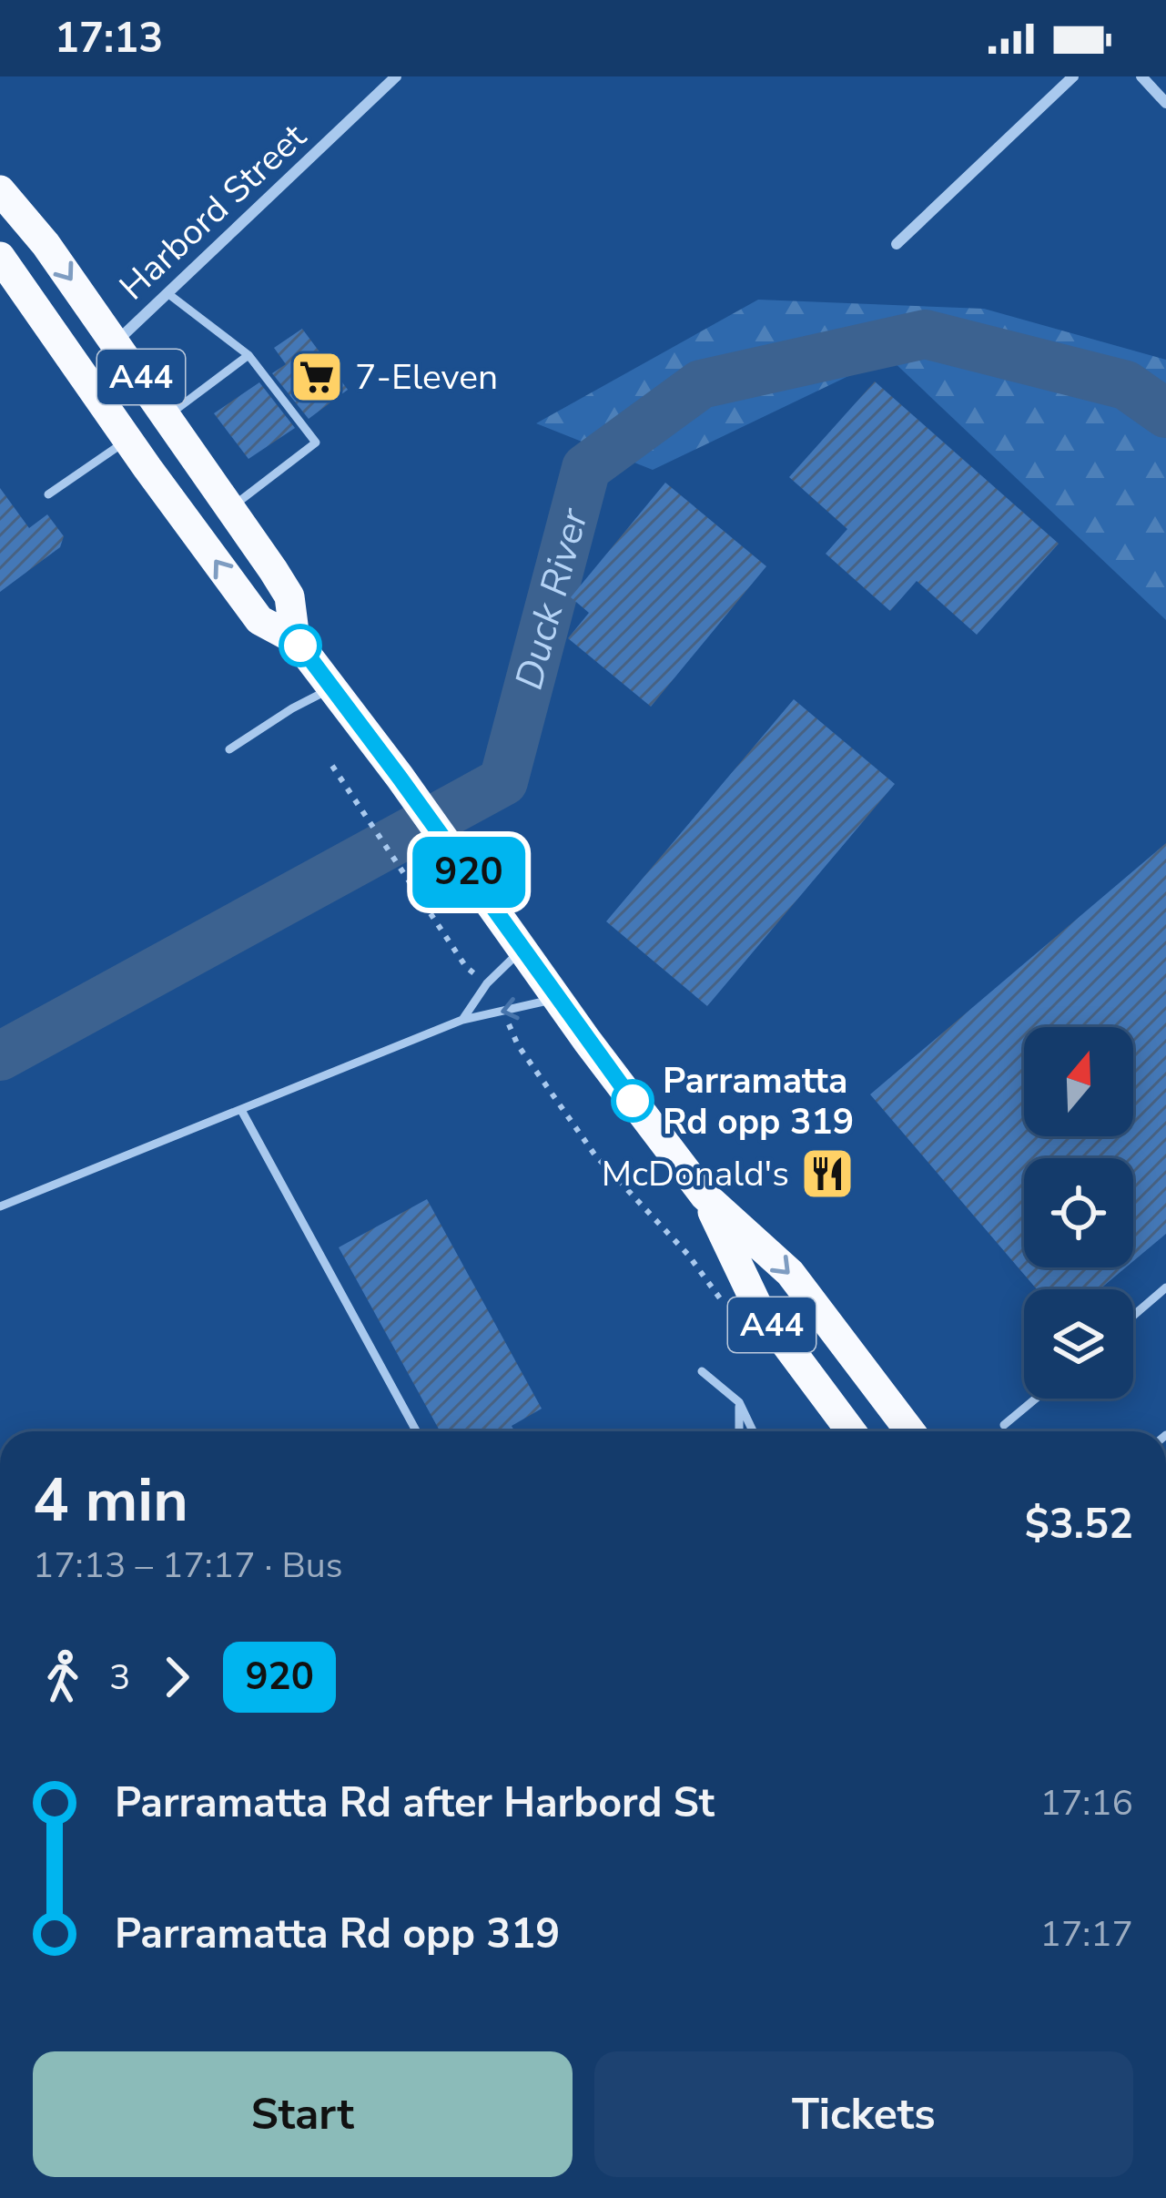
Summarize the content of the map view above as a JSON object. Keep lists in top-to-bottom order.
{
  "streets": {
    "highway": ["A44"],
    "street": ["Harbord Street"]
  },
  "crossings": [
    ["Harbord Street", "A44"]
  ],
  "water": ["Duck River"],
  "places": {
    "supermarket": ["7-Eleven"],
    "other": ["Parramatta Rd opp 319"],
    "restaurant": ["McDonald's"]
  },
  "lines": ["bus line 920"],
  "north": "top",
  "page": {
    "status": "17:13",
    "on_map": "920",
    "heading": ["4 min", "17:13 – 17:17 · Bus", "$3.52"],
    "legs": ["3", "920"],
    "list": [
      {
        "name": "Parramatta Rd after Harbord St",
        "value": "17:16"
      },
      {
        "name": "Parramatta Rd opp 319",
        "value": "17:17"
      }
    ],
    "buttons": ["Start", "Tickets"]
  }
}
